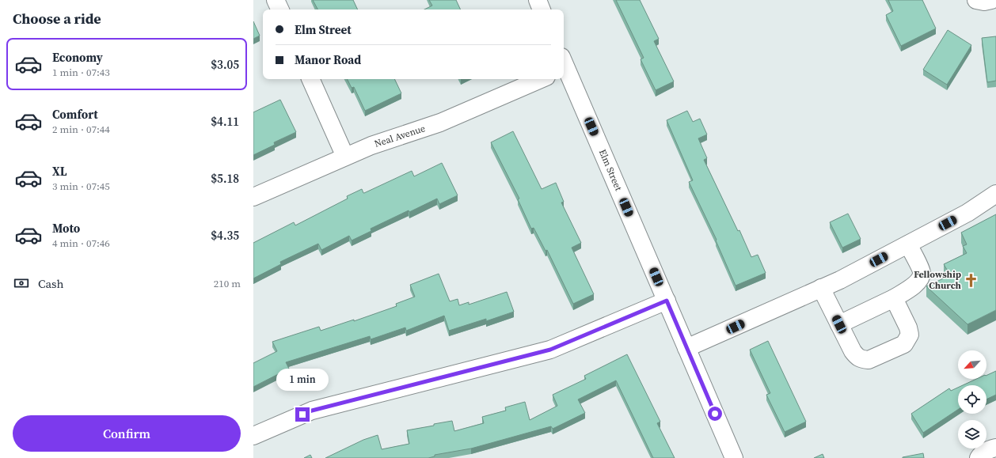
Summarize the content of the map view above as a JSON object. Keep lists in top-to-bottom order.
{
  "streets": {
    "street": ["Neal Avenue", "Elm Street"]
  },
  "places": {
    "church": ["Fellowship Church"]
  },
  "north": "bottom left",
  "page": {
    "heading": "Choose a ride",
    "banner": ["Elm Street", "Manor Road"],
    "list": [
      {
        "name": "Economy",
        "note": "1 min · 07:43",
        "value": "$3.05"
      },
      {
        "name": "Comfort",
        "note": "2 min · 07:44",
        "value": "$4.11"
      },
      {
        "name": "XL",
        "note": "3 min · 07:45",
        "value": "$5.18"
      },
      {
        "name": "Moto",
        "note": "4 min · 07:46",
        "value": "$4.35"
      }
    ],
    "pay": ["Cash", "210 m"],
    "bubble": "1 min",
    "buttons": "Confirm"
  }
}
